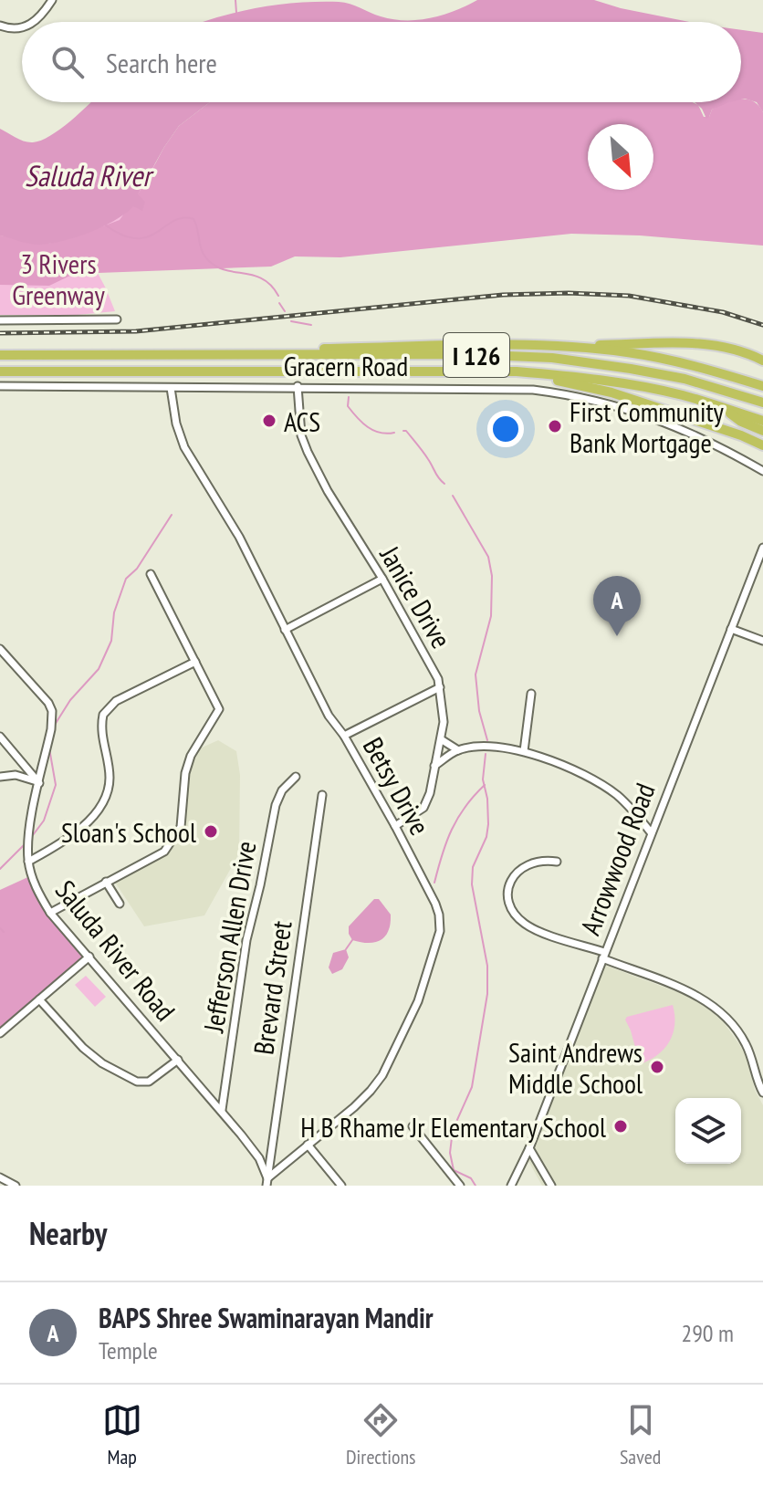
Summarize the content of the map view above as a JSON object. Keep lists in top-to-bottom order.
{
  "streets": {
    "highway": ["I 126"],
    "street": [
      "Gracern Road",
      "Janice Drive",
      "Betsy Drive",
      "Arrowwood Road",
      "Jefferson Allen Drive",
      "Saluda River Road",
      "Brevard Street"
    ]
  },
  "crossings": [
    ["Gracern Road", "Janice Drive"],
    ["Gracern Road", "Betsy Drive"],
    ["Janice Drive", "Betsy Drive"],
    ["Betsy Drive", "Saluda River Road"],
    ["Betsy Drive", "Brevard Street"],
    ["Jefferson Allen Drive", "Saluda River Road"],
    ["Saluda River Road", "Brevard Street"]
  ],
  "water": ["Saluda River"],
  "parks": ["3 Rivers Greenway"],
  "places": [
    "ACS",
    "First Community Bank Mortgage",
    "Sloan's School",
    "Saint Andrews Middle School",
    "H B Rhame Jr Elementary School"
  ],
  "north": "bottom right",
  "page": {
    "search": "Search here",
    "pins": "A",
    "heading": "Nearby",
    "list": [
      {
        "mark": "A",
        "name": "BAPS Shree Swaminarayan Mandir",
        "note": "Temple",
        "value": "290 m"
      }
    ],
    "nav": ["Map", "Directions", "Saved"]
  }
}
